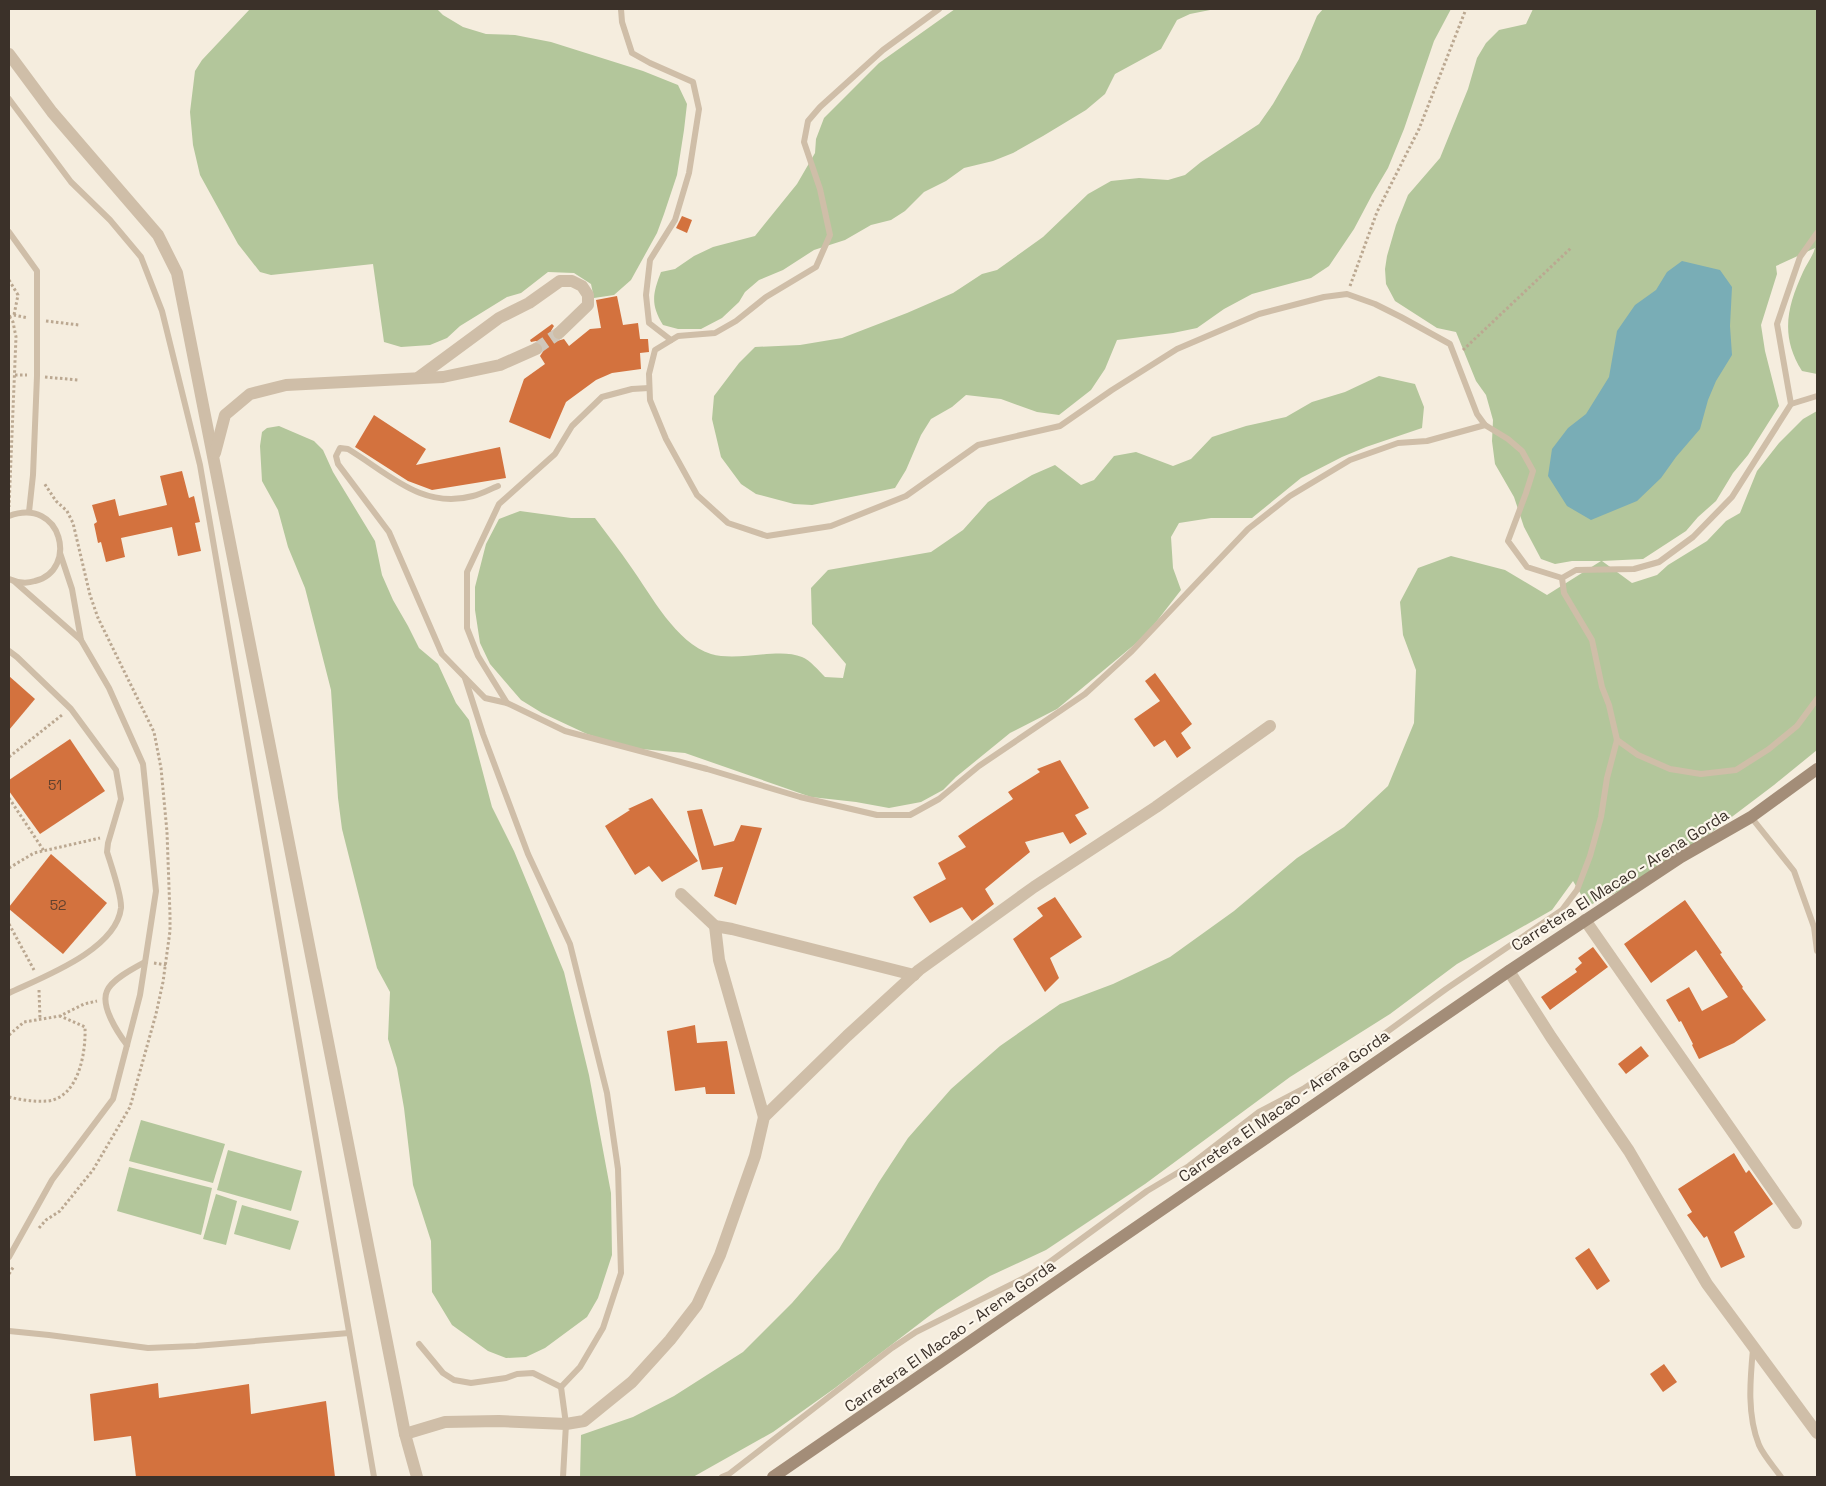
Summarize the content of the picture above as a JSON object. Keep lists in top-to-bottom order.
{
  "streets": {
    "street": ["Carretera El Macao - Arena Gorda"]
  },
  "house_numbers": ["51", "52"]
}
